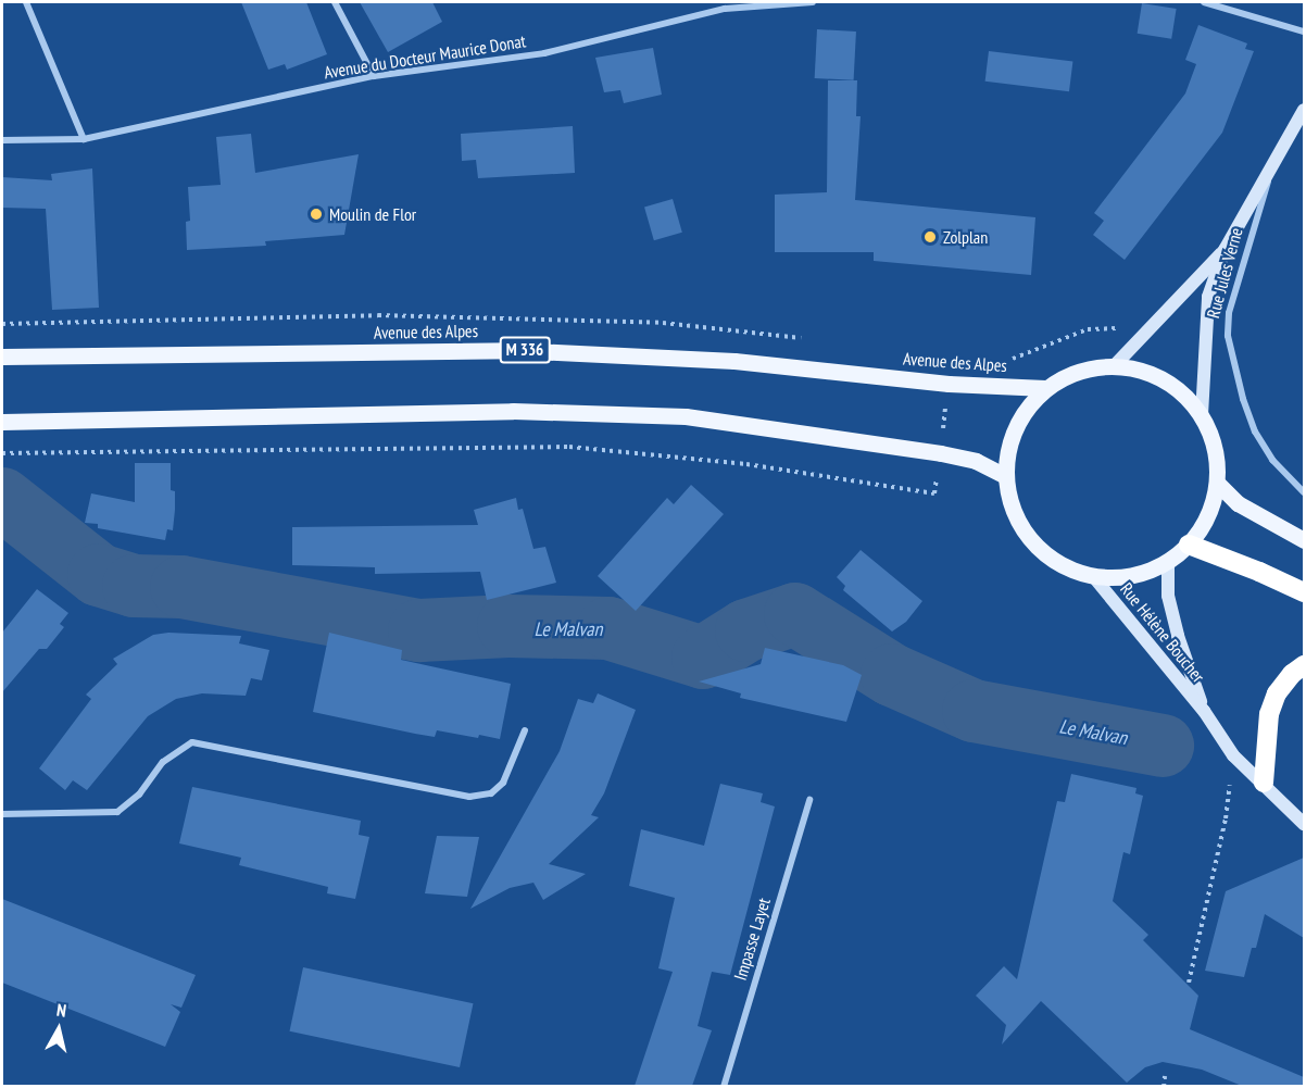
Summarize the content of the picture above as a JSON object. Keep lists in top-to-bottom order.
{
  "streets": {
    "main road": ["Avenue des Alpes", "M 336"],
    "street": [
      "Avenue du Docteur Maurice Donat",
      "Rue Jules Verne",
      "Rue Hélène Boucher",
      "Impasse Layet"
    ]
  },
  "crossings": [
    ["Rue Jules Verne", "Avenue des Alpes"],
    ["Rue Jules Verne", "Rue Hélène Boucher"],
    ["Avenue des Alpes", "Rue Hélène Boucher"]
  ],
  "water": ["Le Malvan"],
  "places": ["Moulin de Flor", "Zolplan"],
  "north": "top"
}
